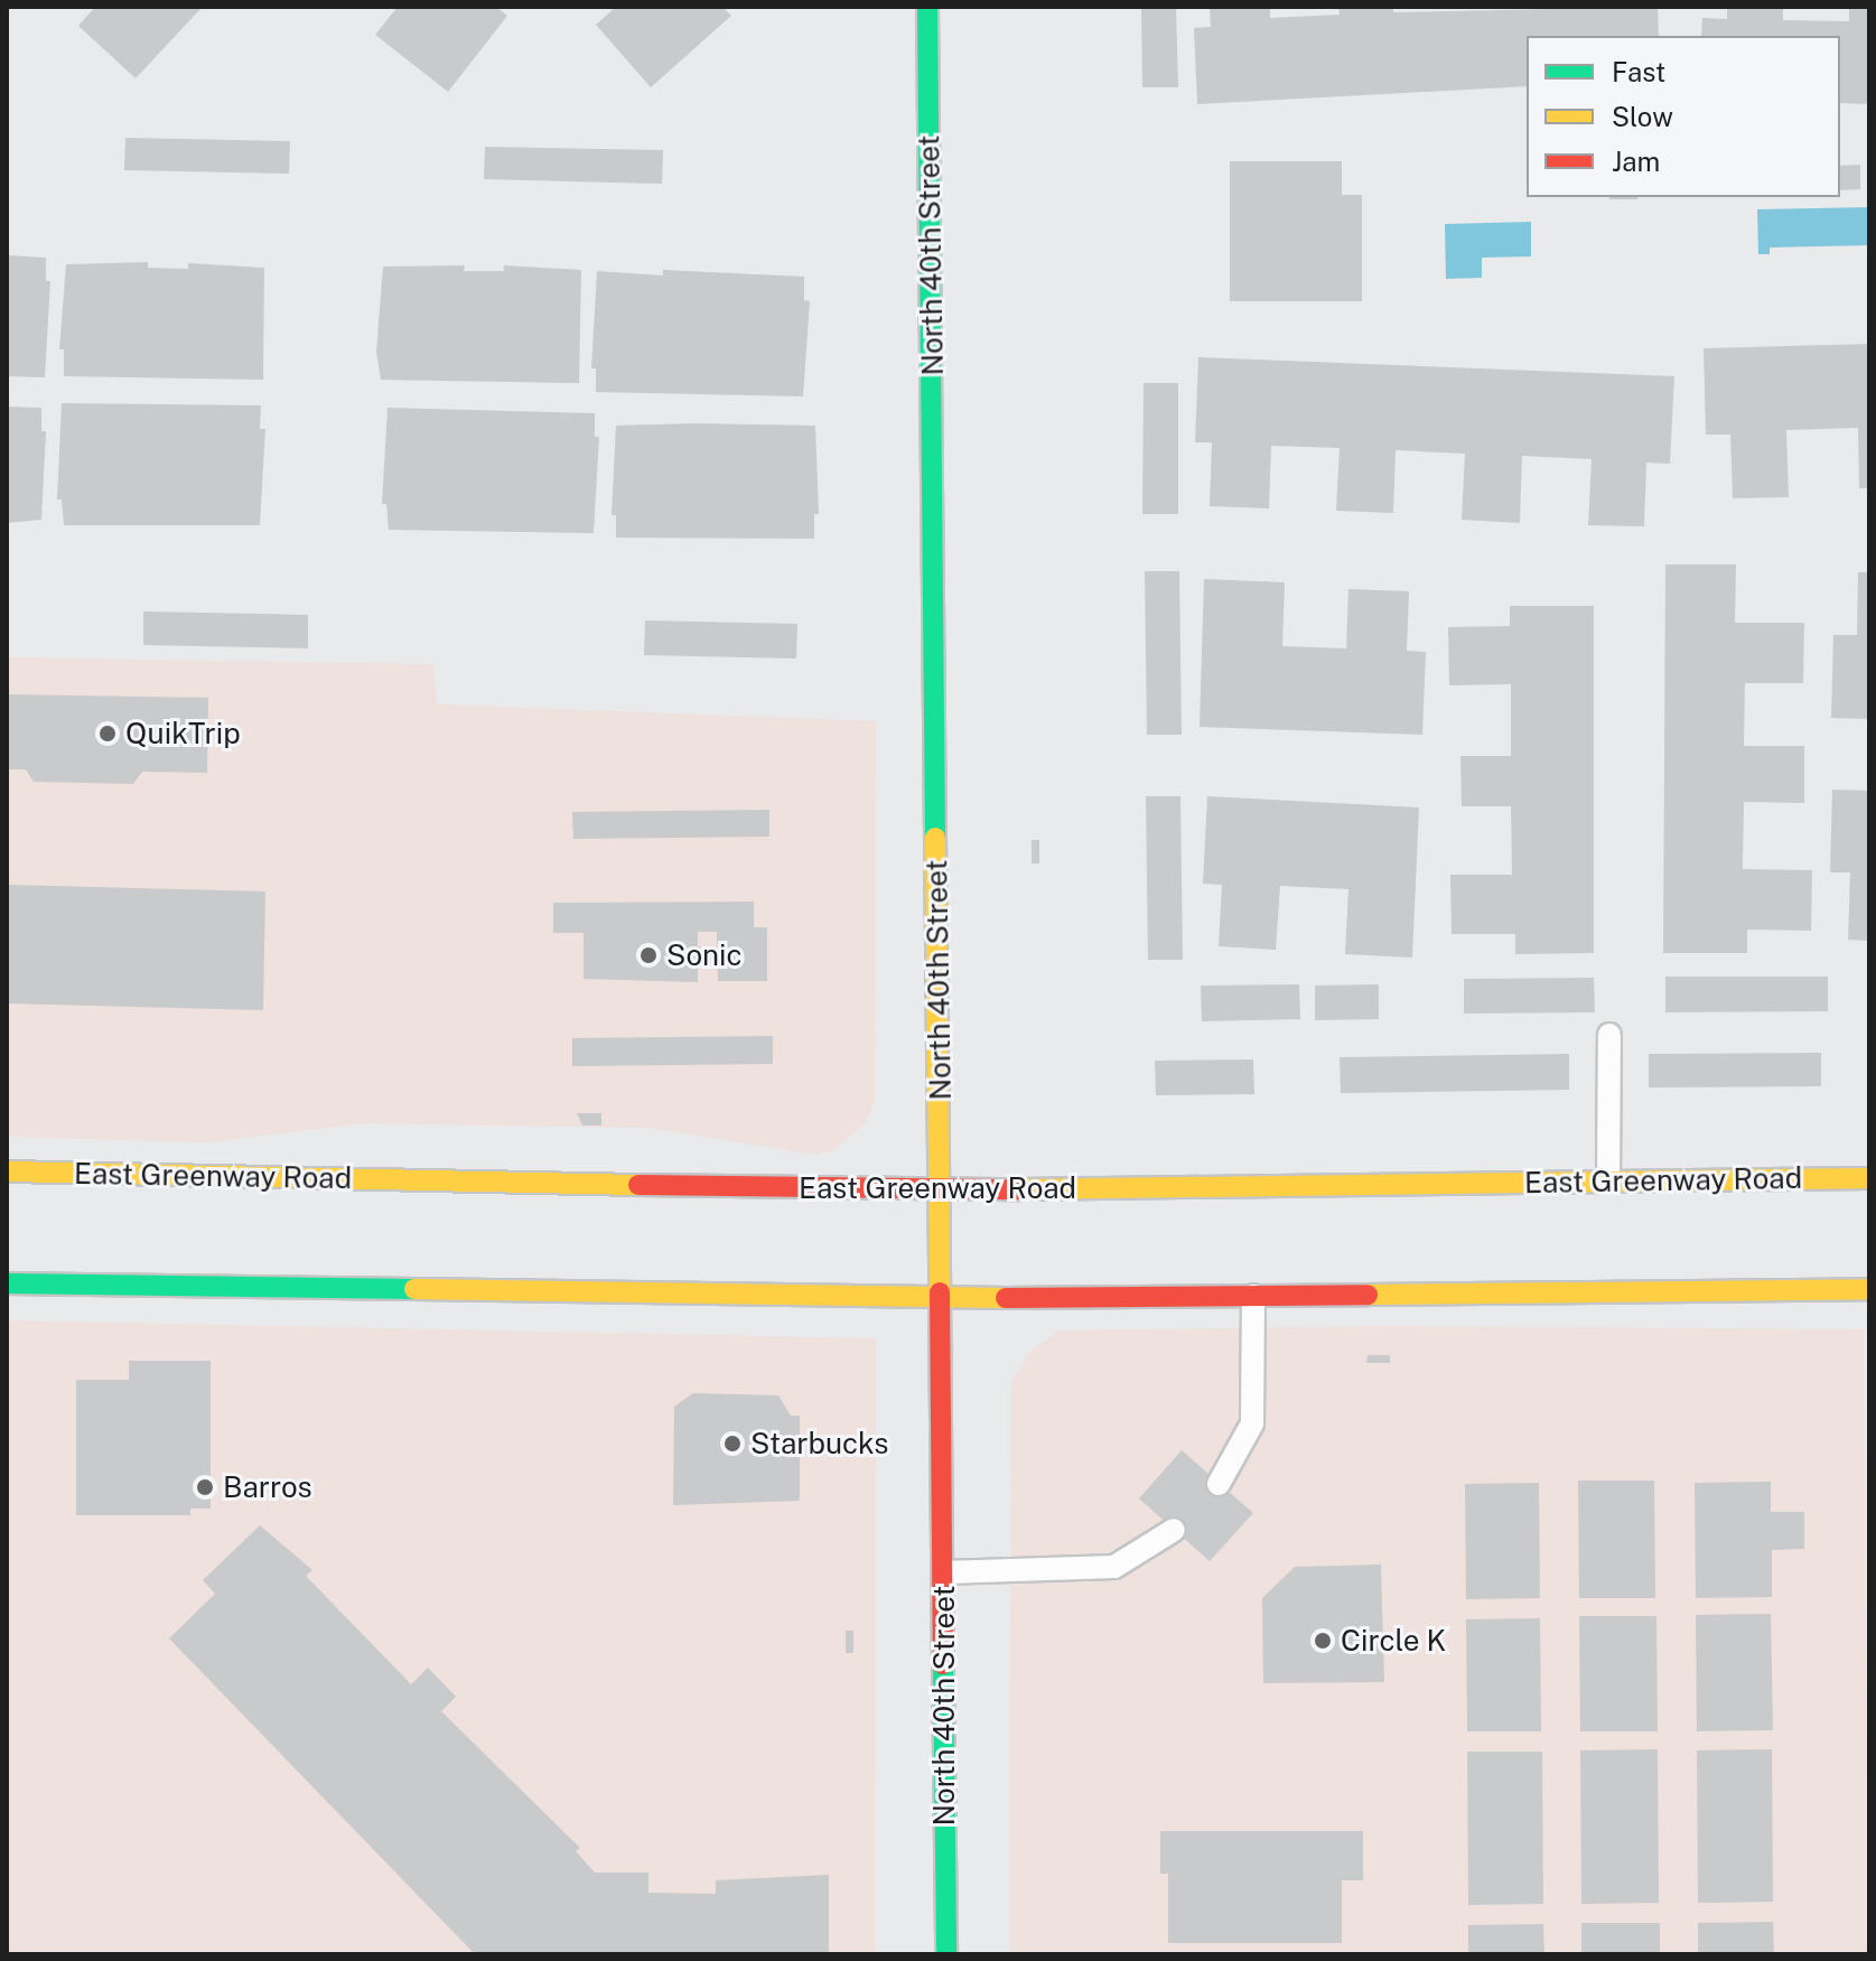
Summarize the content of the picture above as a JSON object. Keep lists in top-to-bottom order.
{
  "streets": {
    "main road": ["North 40th Street", "East Greenway Road"]
  },
  "crossings": [
    ["North 40th Street", "East Greenway Road"]
  ],
  "places": [
    "QuikTrip",
    "Sonic",
    "Starbucks",
    "Barros",
    "Circle K"
  ],
  "legend": ["Fast", "Slow", "Jam"]
}
